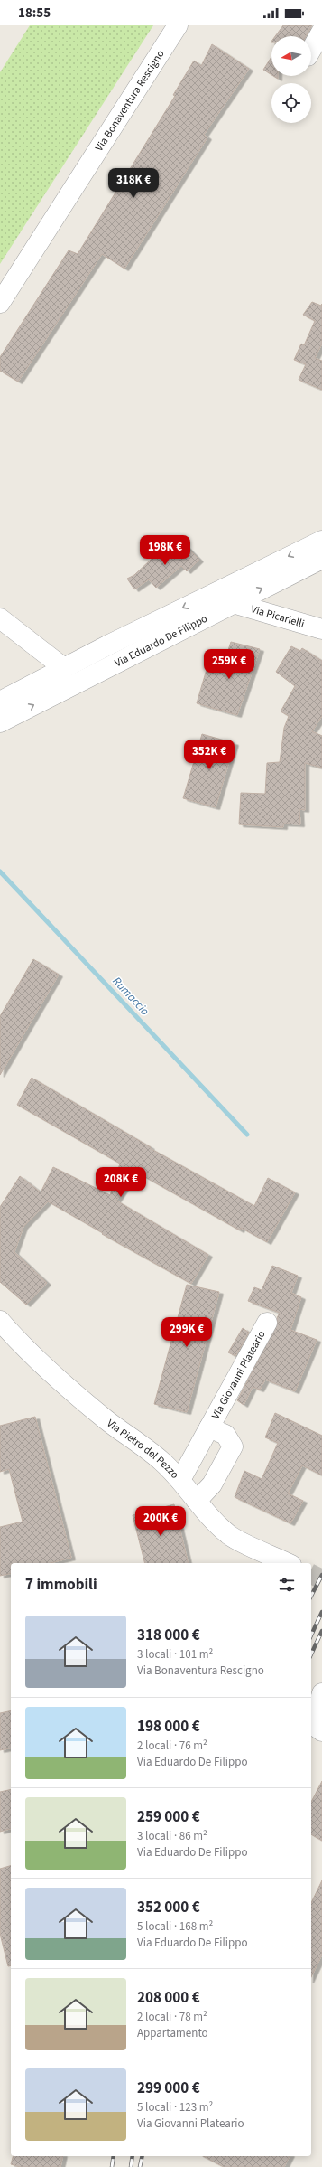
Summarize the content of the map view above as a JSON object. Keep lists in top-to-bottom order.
{
  "streets": {
    "street": [
      "Via Bonaventura Rescigno",
      "Via Picarielli",
      "Via Eduardo De Filippo",
      "Via Giovanni Plateario",
      "Via Pietro del Pezzo"
    ]
  },
  "crossings": [
    ["Via Picarielli", "Via Eduardo De Filippo"],
    ["Via Giovanni Plateario", "Via Pietro del Pezzo"]
  ],
  "water": ["Rumaccio"],
  "north": "left",
  "page": {
    "status": "18:55",
    "price": [
      "318K €",
      "198K €",
      "259K €",
      "352K €",
      "208K €",
      "299K €",
      "200K €"
    ],
    "heading": "7 immobili",
    "list": [
      {
        "name": "318 000 €",
        "note": "3 locali · 101 m² · Via Bonaventura Rescigno"
      },
      {
        "name": "198 000 €",
        "note": "2 locali · 76 m² · Via Eduardo De Filippo"
      },
      {
        "name": "259 000 €",
        "note": "3 locali · 86 m² · Via Eduardo De Filippo"
      },
      {
        "name": "352 000 €",
        "note": "5 locali · 168 m² · Via Eduardo De Filippo"
      },
      {
        "name": "208 000 €",
        "note": "2 locali · 78 m² · Appartamento"
      },
      {
        "name": "299 000 €",
        "note": "5 locali · 123 m² · Via Giovanni Plateario"
      }
    ]
  }
}
